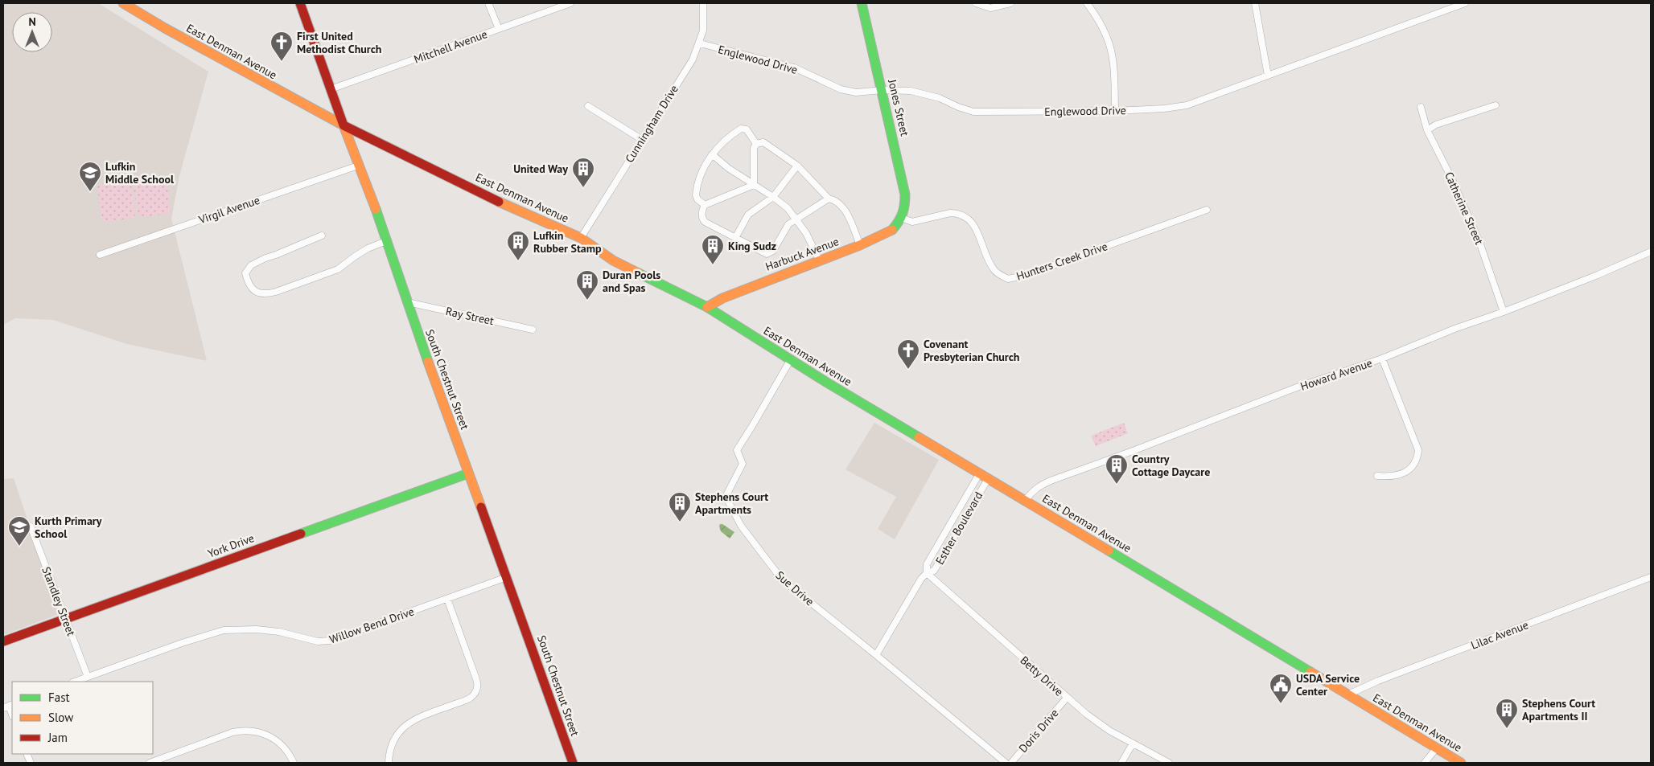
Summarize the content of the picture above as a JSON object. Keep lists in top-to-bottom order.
{
  "streets": {
    "main road": [
      "East Denman Avenue",
      "Jones Street",
      "Harbuck Avenue",
      "South Chestnut Street",
      "York Drive"
    ],
    "street": [
      "Mitchell Avenue",
      "Englewood Drive",
      "Cunningham Drive",
      "Catherine Street",
      "Virgil Avenue",
      "Hunters Creek Drive",
      "Ray Street",
      "Howard Avenue",
      "Esther Boulevard",
      "Sue Drive",
      "Standley Street",
      "Willow Bend Drive",
      "Lilac Avenue",
      "Betty Drive",
      "Doris Drive"
    ]
  },
  "crossings": [
    ["Mitchell Avenue", "South Chestnut Street"],
    ["East Denman Avenue", "Cunningham Drive"],
    ["East Denman Avenue", "Harbuck Avenue"],
    ["East Denman Avenue", "Howard Avenue"],
    ["East Denman Avenue", "South Chestnut Street"],
    ["East Denman Avenue", "Esther Boulevard"],
    ["East Denman Avenue", "Sue Drive"],
    ["East Denman Avenue", "Lilac Avenue"],
    ["Englewood Drive", "Jones Street"],
    ["Englewood Drive", "Cunningham Drive"],
    ["Jones Street", "Harbuck Avenue"],
    ["Jones Street", "Hunters Creek Drive"],
    ["Catherine Street", "Howard Avenue"],
    ["Virgil Avenue", "South Chestnut Street"],
    ["Harbuck Avenue", "Hunters Creek Drive"],
    ["Ray Street", "South Chestnut Street"],
    ["South Chestnut Street", "York Drive"],
    ["South Chestnut Street", "Willow Bend Drive"],
    ["Esther Boulevard", "Sue Drive"],
    ["Esther Boulevard", "Betty Drive"],
    ["York Drive", "Standley Street"],
    ["Standley Street", "Willow Bend Drive"],
    ["Betty Drive", "Doris Drive"]
  ],
  "places": {
    "church": ["First United Methodist Church", "Covenant Presbyterian Church"],
    "building": [
      "United Way",
      "Lufkin Rubber Stamp",
      "King Sudz",
      "Duran Pools and Spas",
      "Country Cottage Daycare",
      "Stephens Court Apartments",
      "Stephens Court Apartments II"
    ],
    "school or university": ["Lufkin Middle School", "Kurth Primary School"],
    "public building": ["USDA Service Center"]
  },
  "legend": ["Fast", "Slow", "Jam"],
  "north": "top"
}
